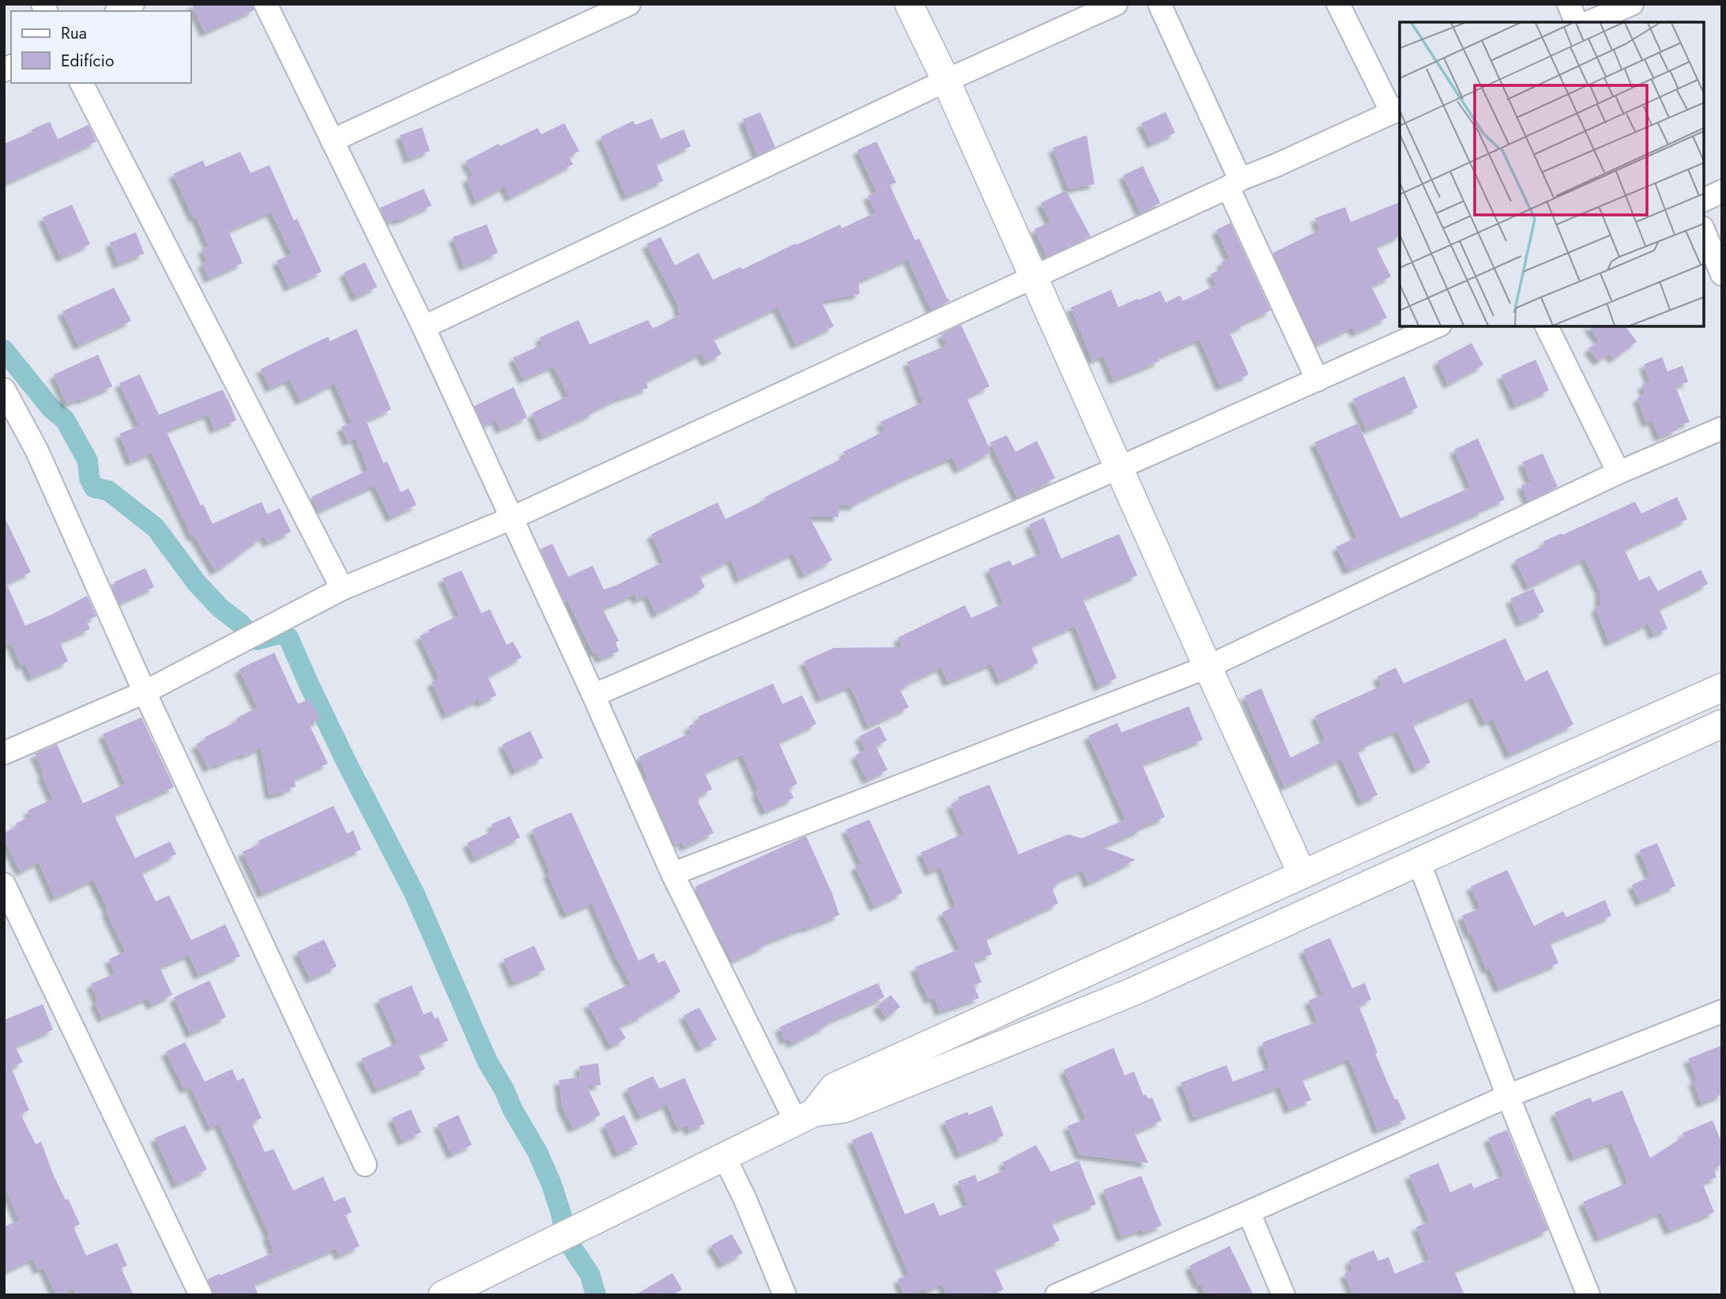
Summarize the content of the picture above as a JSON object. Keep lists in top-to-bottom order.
{
  "legend": ["Rua", "Edifício"]
}
